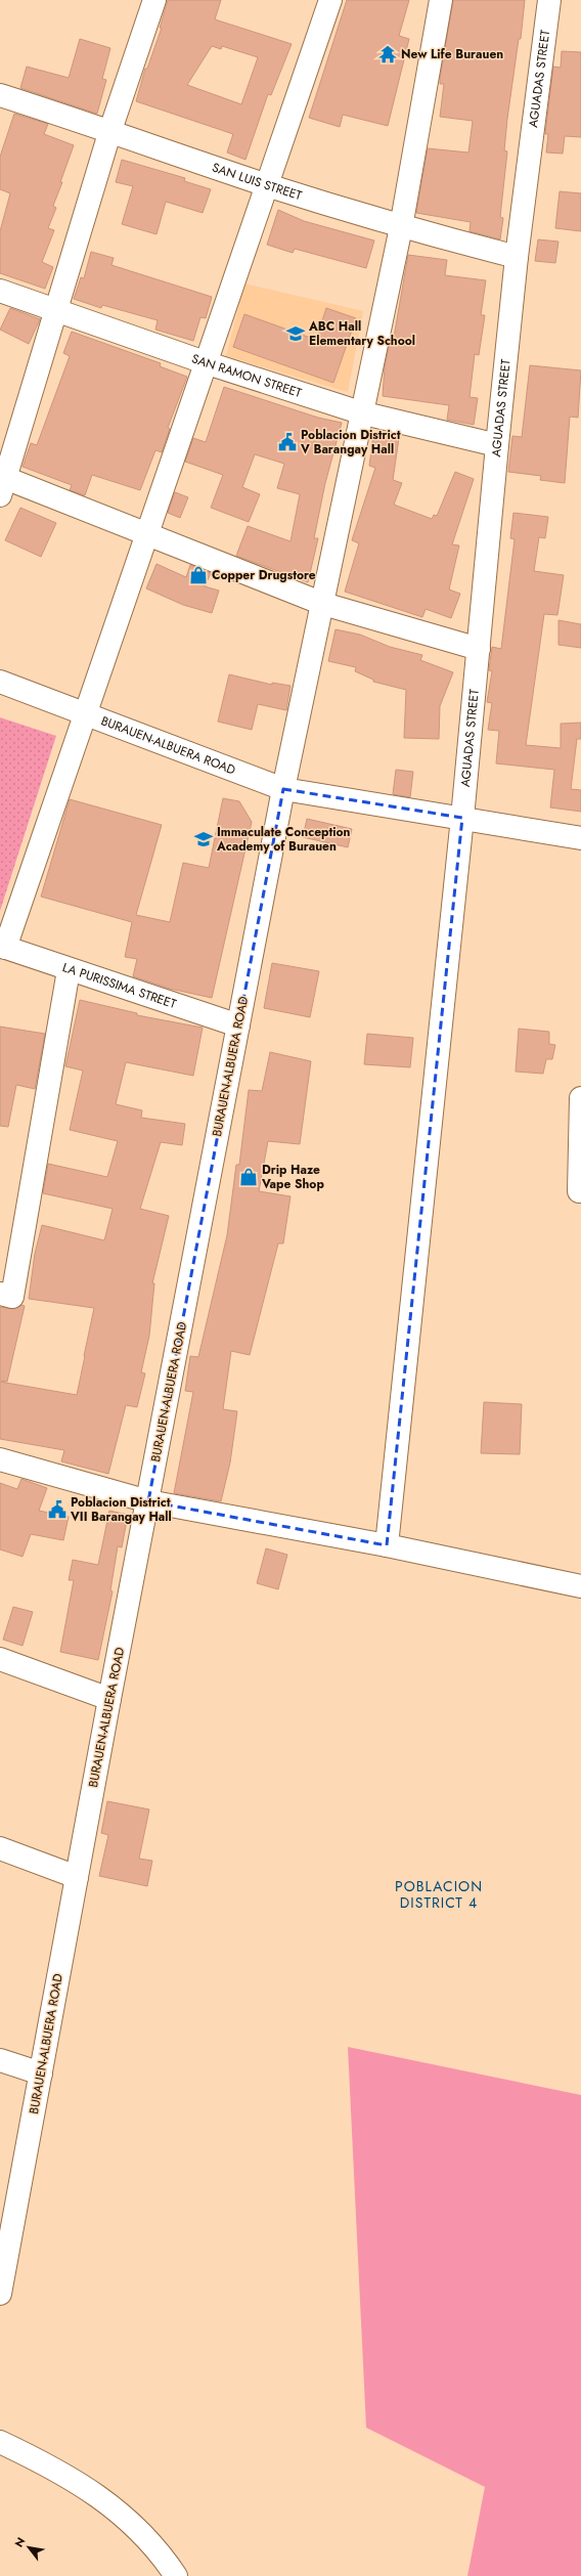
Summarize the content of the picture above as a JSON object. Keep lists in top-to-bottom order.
{
  "streets": {
    "street": [
      "AGUADAS STREET",
      "SAN LUIS STREET",
      "SAN RAMON STREET",
      "BURAUEN-ALBUERA ROAD",
      "LA PURISSIMA STREET"
    ]
  },
  "crossings": [
    ["AGUADAS STREET", "SAN LUIS STREET"],
    ["AGUADAS STREET", "SAN RAMON STREET"],
    ["BURAUEN-ALBUERA ROAD", "LA PURISSIMA STREET"]
  ],
  "districts": ["POBLACION DISTRICT 4"],
  "places": {
    "temple": ["New Life Burauen"],
    "school or university": ["ABC Hall Elementary School", "Immaculate Conception Academy of Burauen"],
    "public building": ["Poblacion District V Barangay Hall", "Poblacion District VII Barangay Hall"],
    "shop": ["Copper Drugstore", "Drip Haze Vape Shop"]
  },
  "north": "top left"
}
